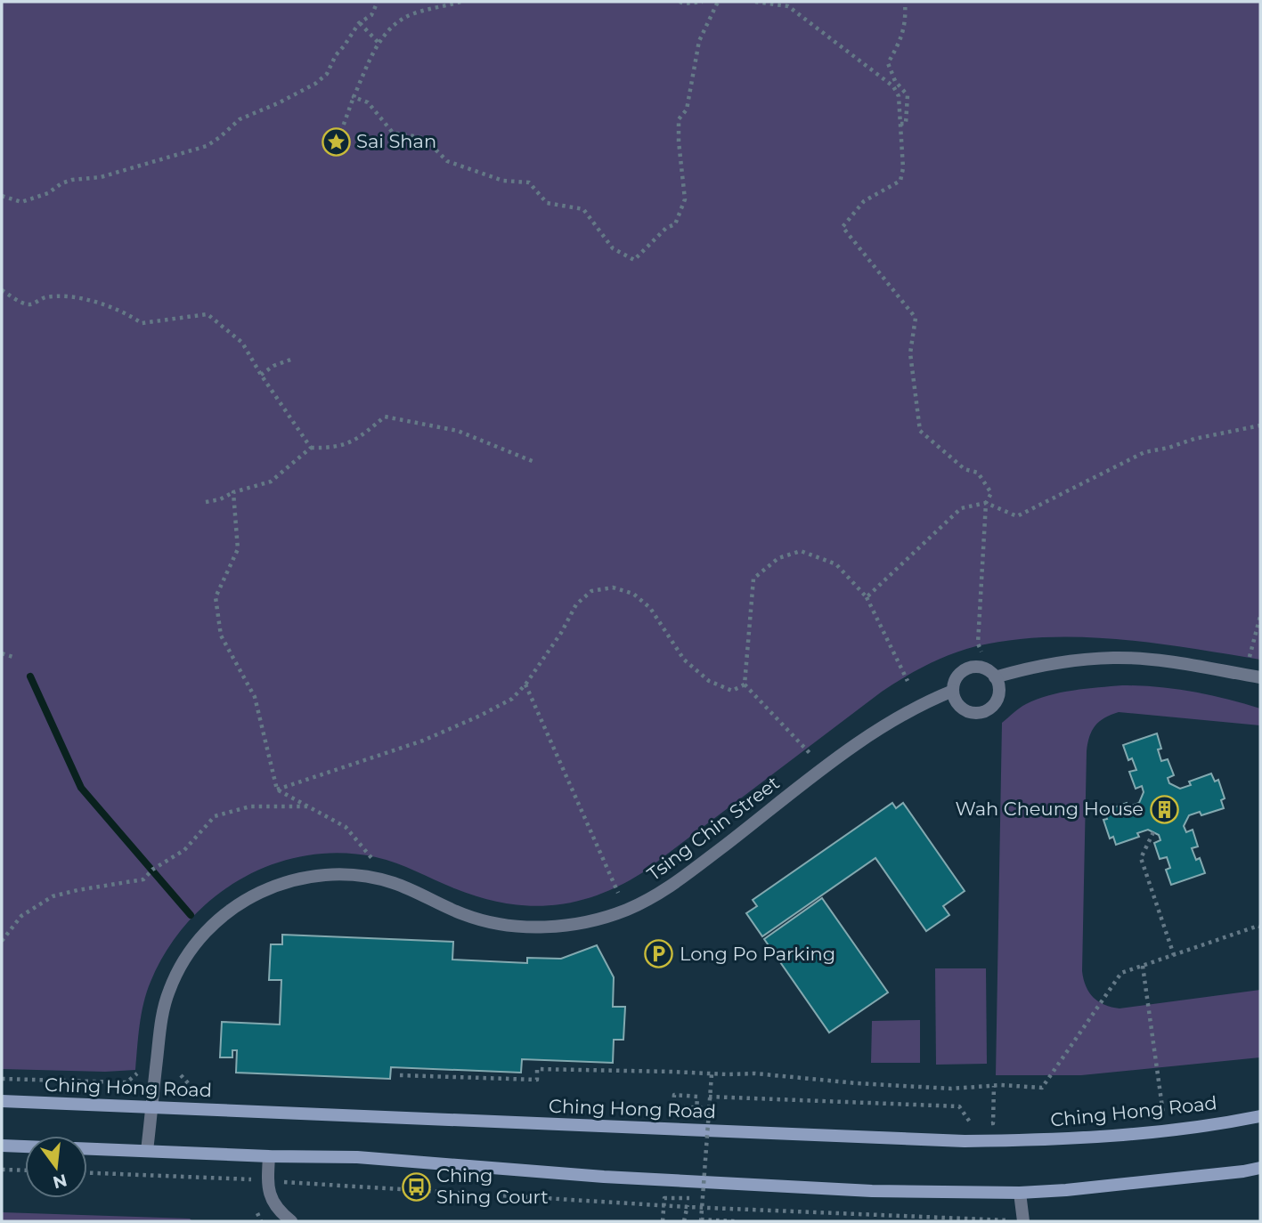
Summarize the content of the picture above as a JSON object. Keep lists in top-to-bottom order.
{
  "streets": {
    "main road": ["Ching Hong Road"],
    "street": ["Tsing Chin Street"]
  },
  "crossings": [
    ["Tsing Chin Street", "Ching Hong Road"]
  ],
  "places": {
    "place": ["Sai Shan"],
    "building": ["Wah Cheung House"],
    "parking": ["Long Po Parking"],
    "bus stop": ["Ching Shing Court"]
  },
  "north": "bottom"
}
